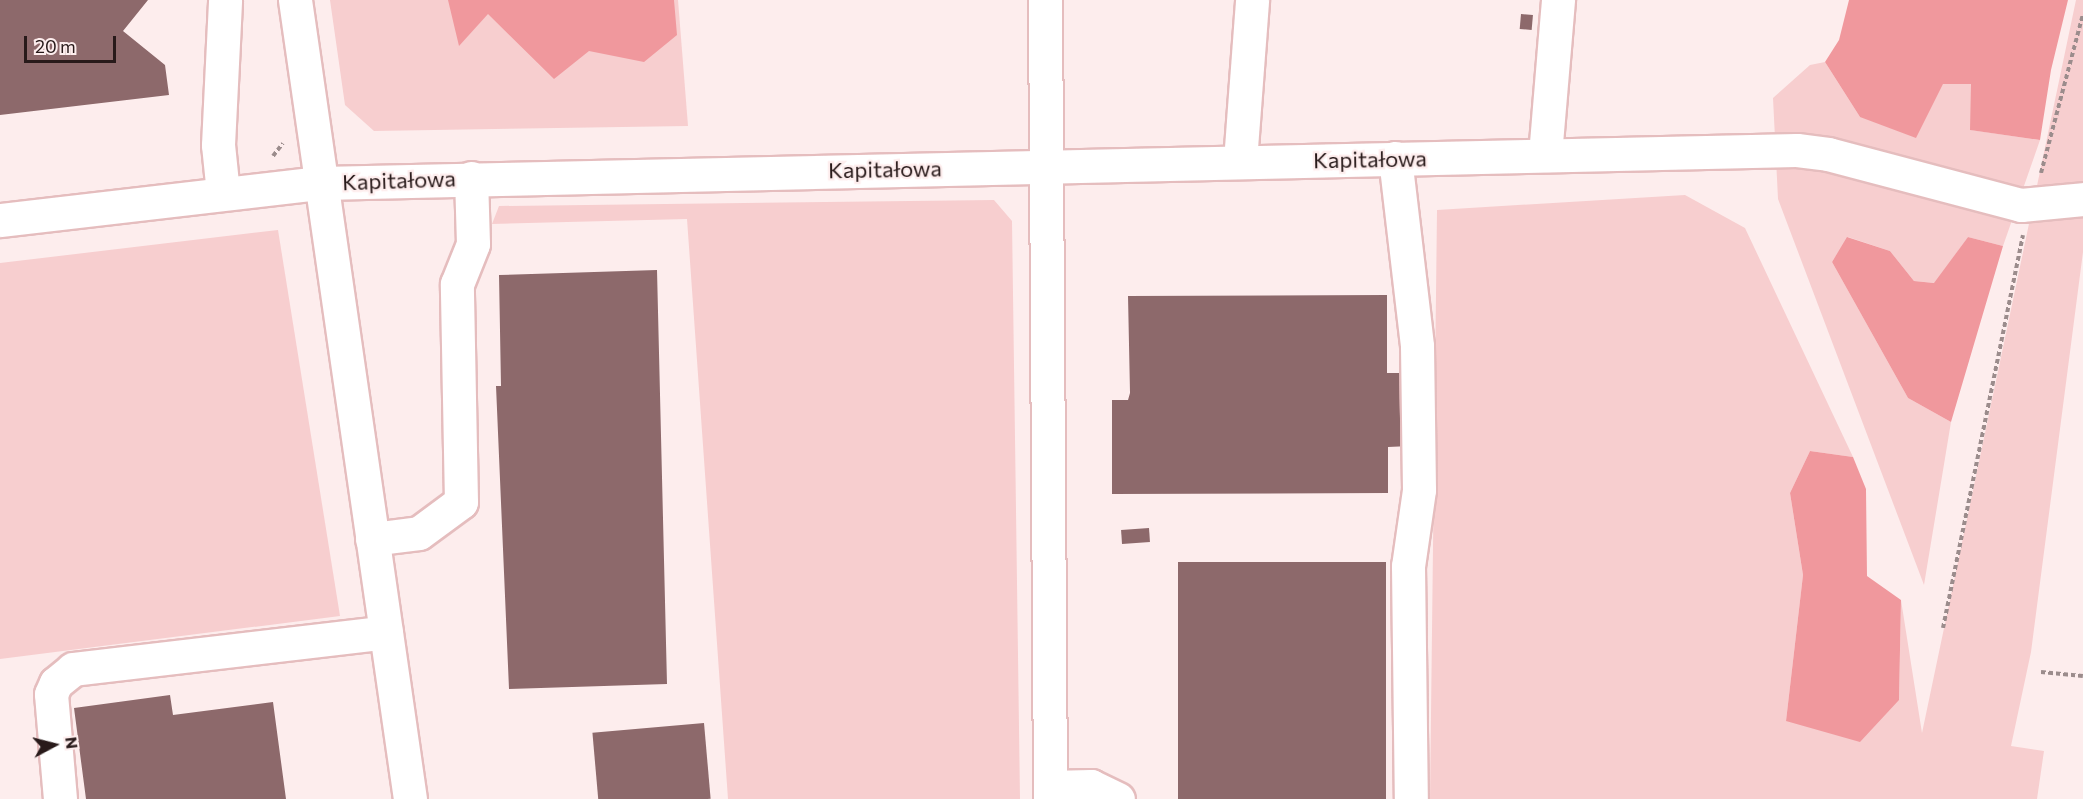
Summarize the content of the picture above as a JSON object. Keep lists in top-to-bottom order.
{
  "streets": {
    "street": ["Kapitałowa"]
  },
  "scale_bar": "20 m",
  "north": "right"
}
